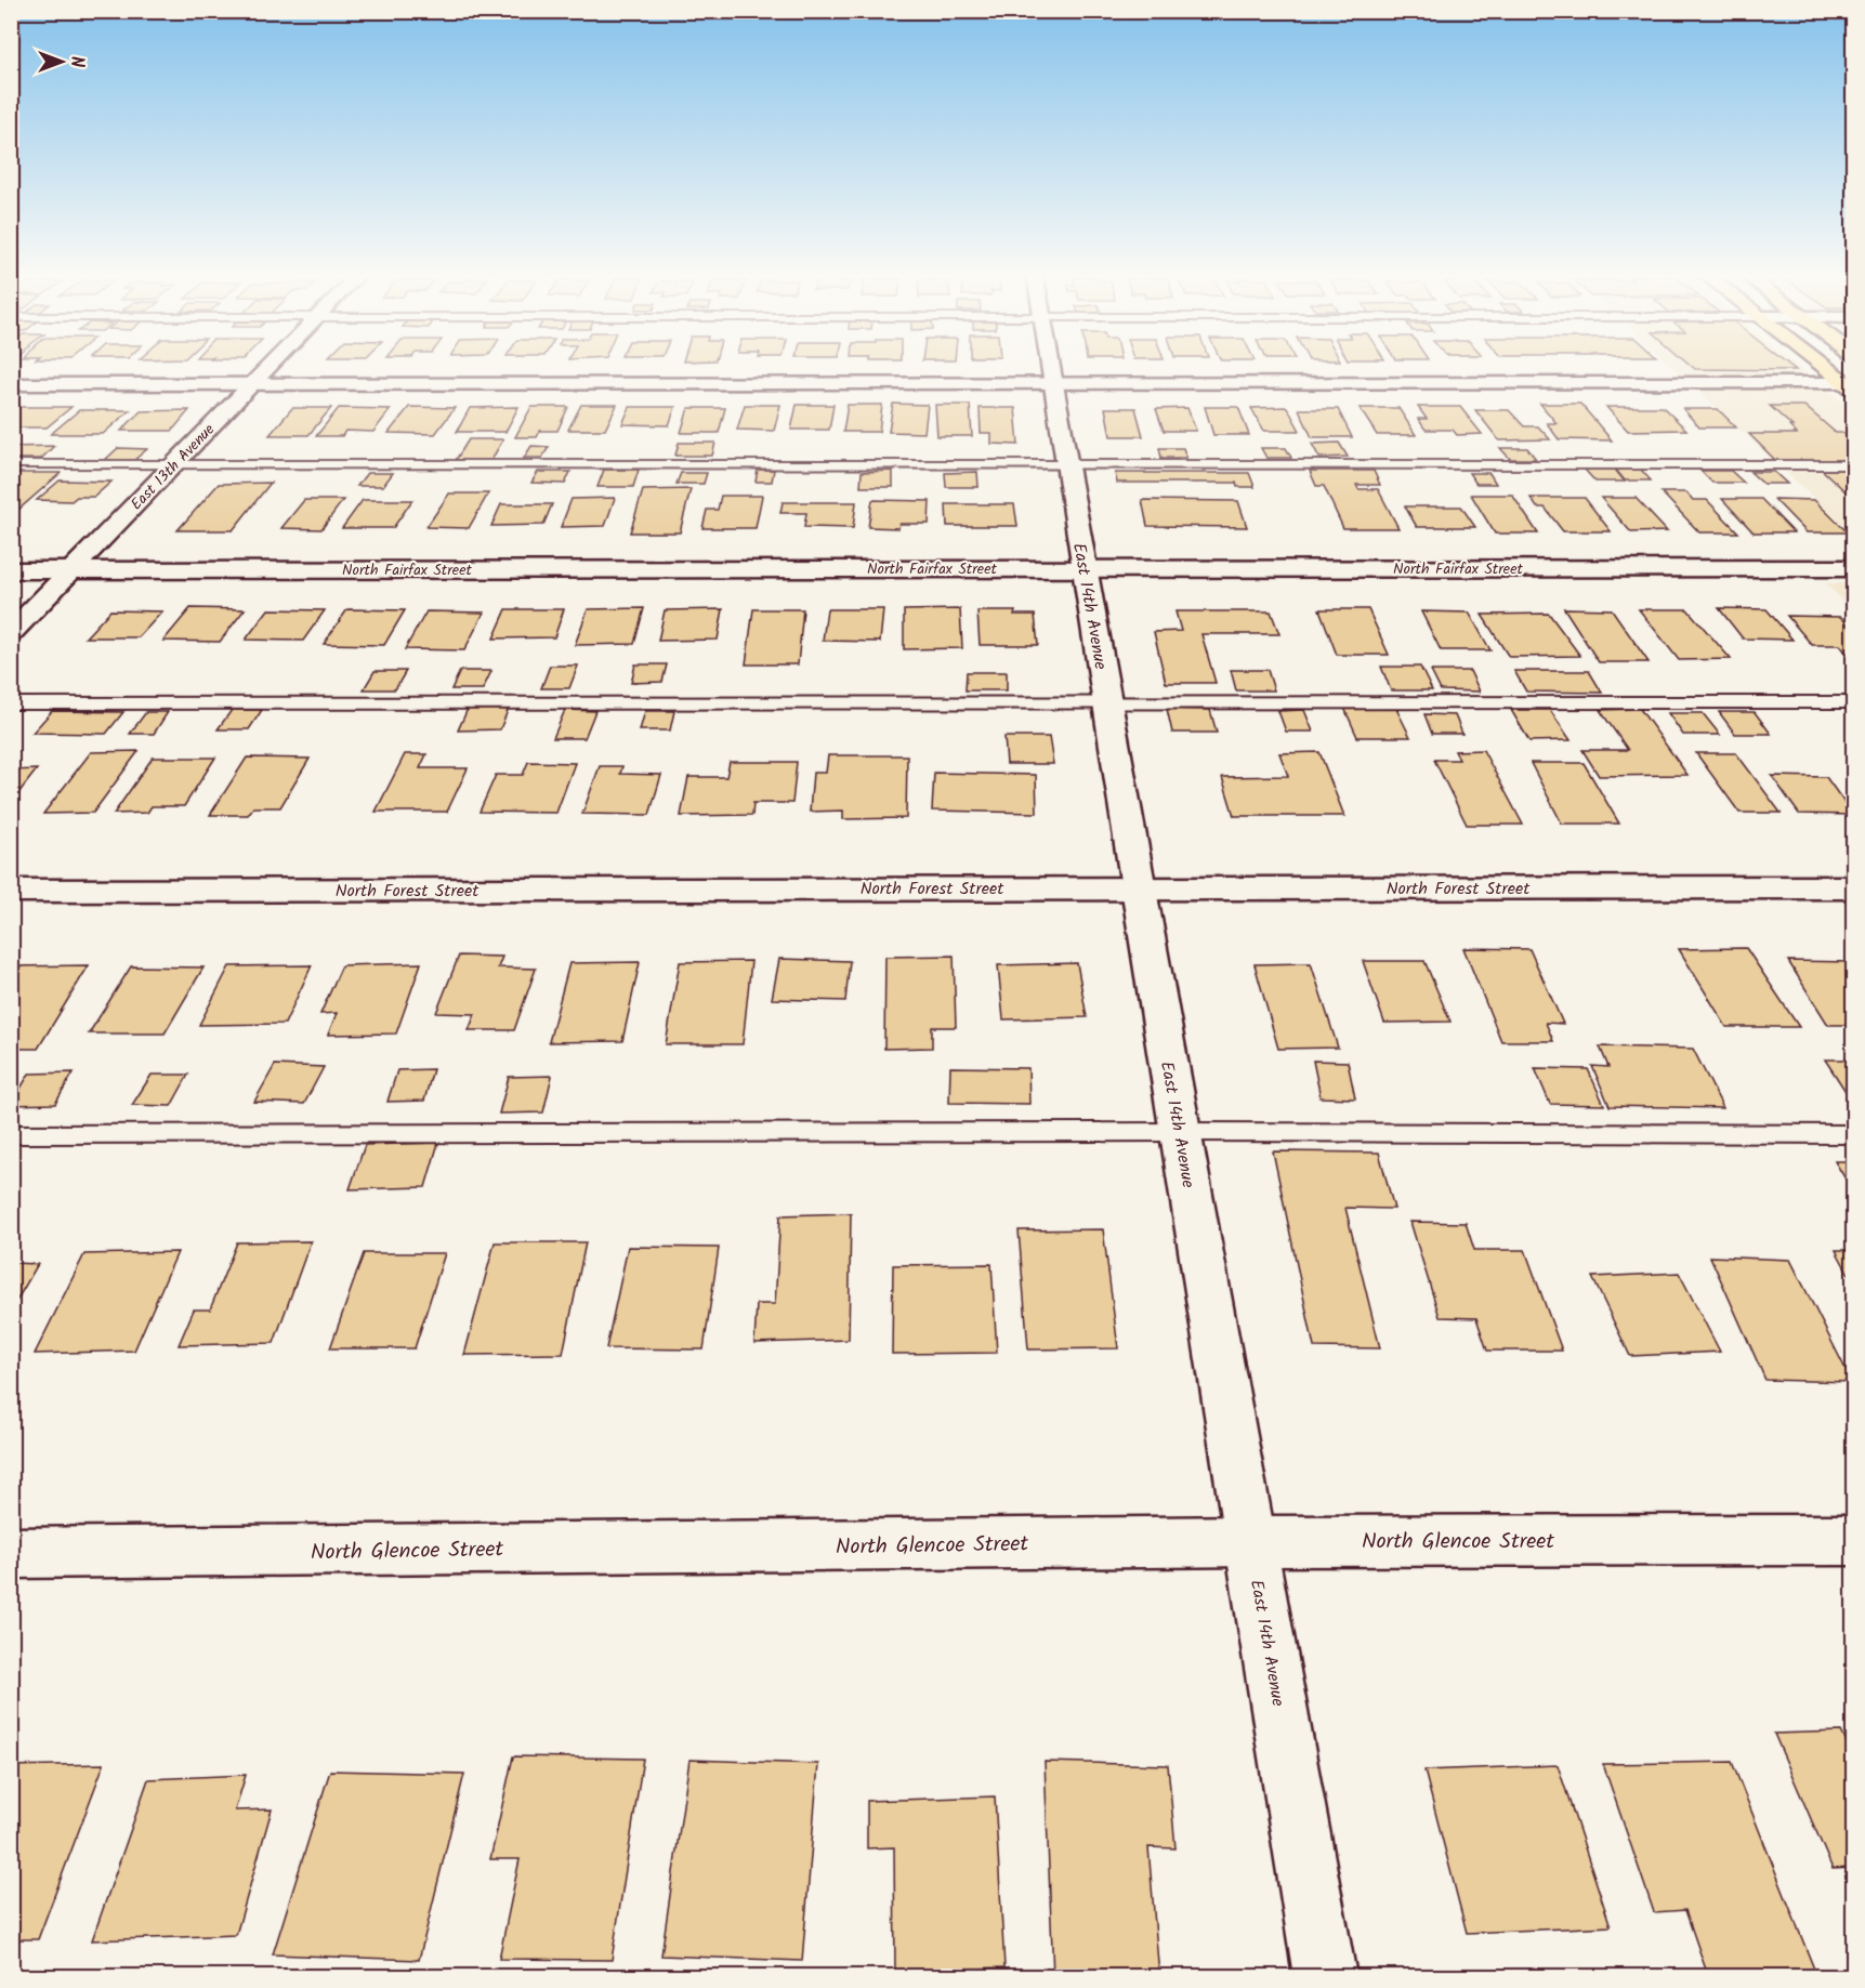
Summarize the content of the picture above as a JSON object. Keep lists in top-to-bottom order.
{
  "streets": {
    "street": [
      "East 13th Avenue",
      "North Fairfax Street",
      "East 14th Avenue",
      "North Forest Street",
      "North Glencoe Street"
    ]
  },
  "crossings": [
    ["East 13th Avenue", "North Fairfax Street"],
    ["North Fairfax Street", "East 14th Avenue"],
    ["East 14th Avenue", "North Forest Street"],
    ["East 14th Avenue", "North Glencoe Street"]
  ],
  "north": "right"
}
